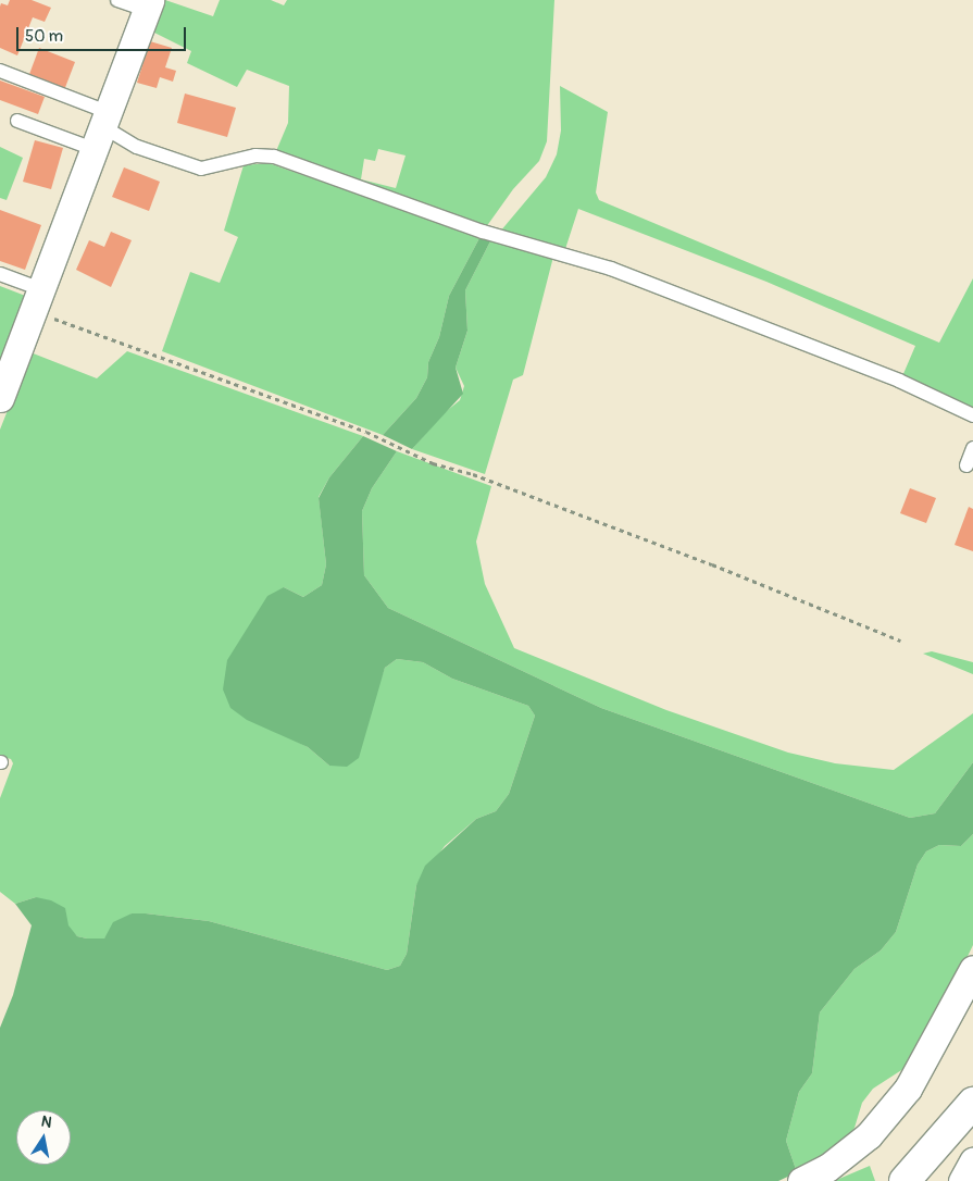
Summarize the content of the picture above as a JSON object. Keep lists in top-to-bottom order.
{
  "scale_bar": "50 m",
  "north": "top"
}
